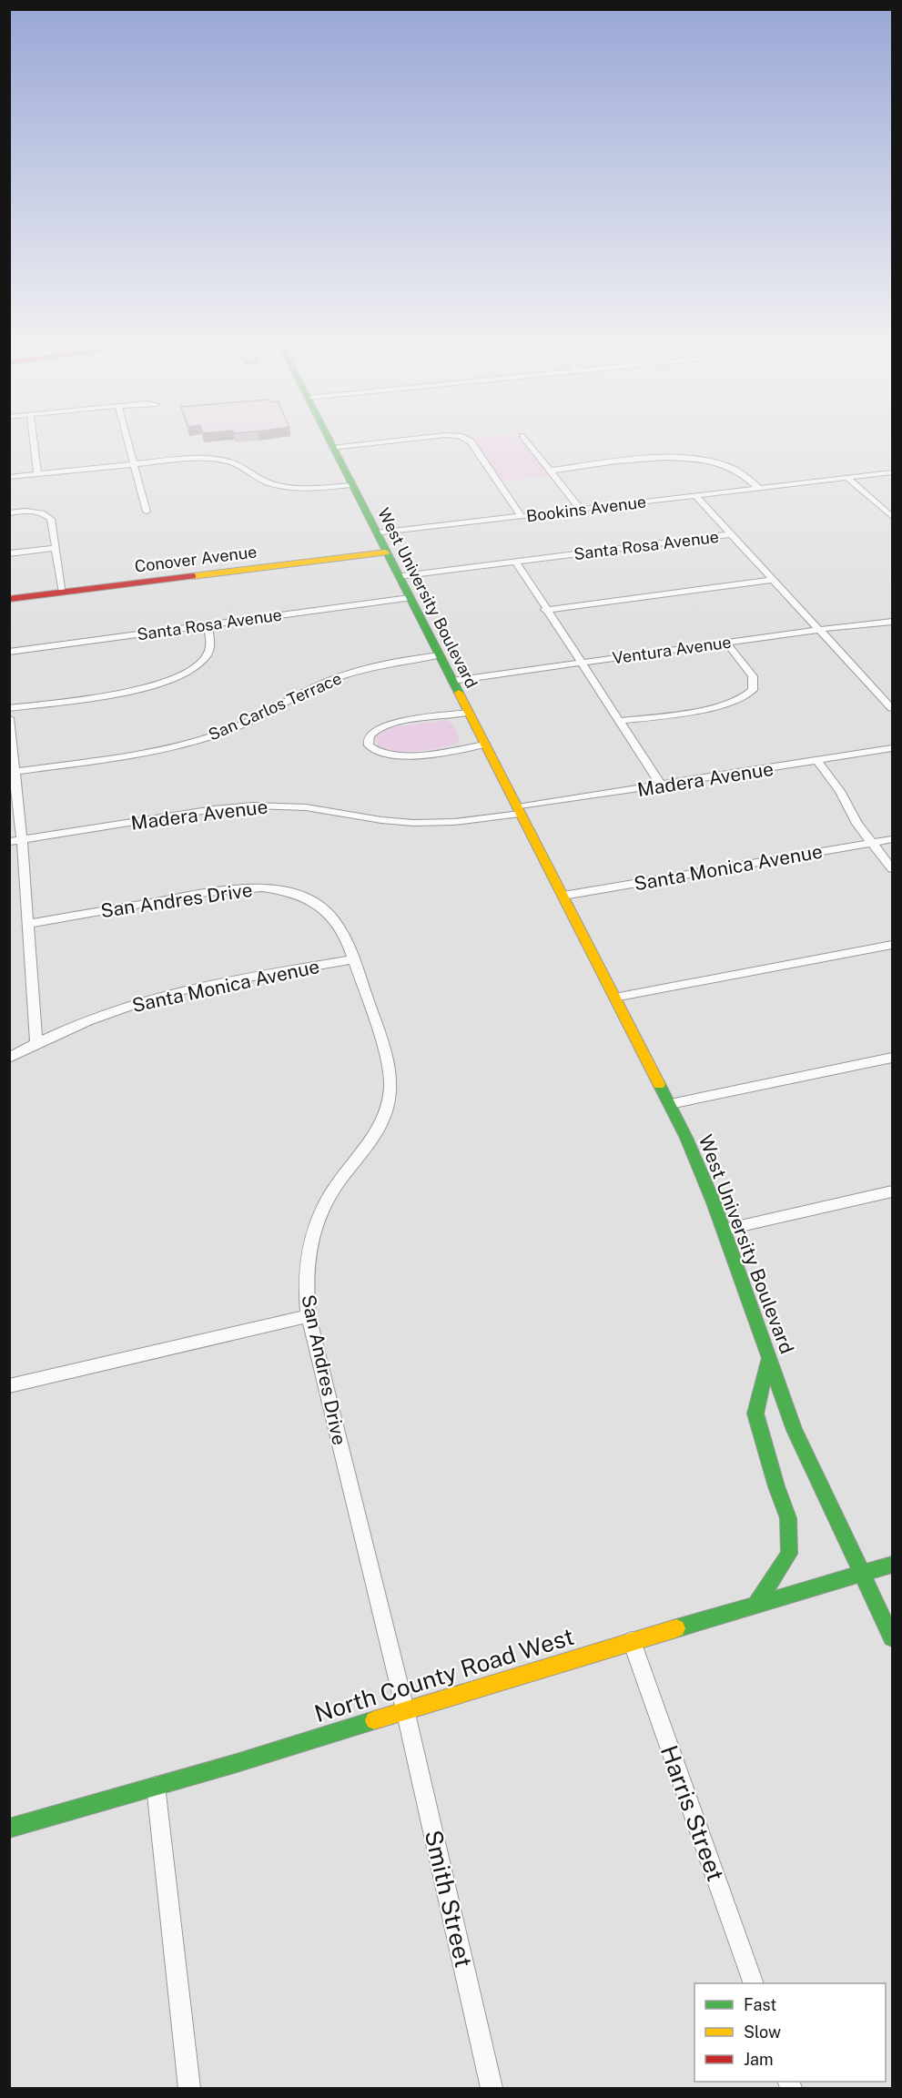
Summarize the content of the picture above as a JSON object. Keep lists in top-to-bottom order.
{
  "streets": {
    "main road": ["Conover Avenue", "West University Boulevard", "North County Road West"],
    "street": [
      "Bookins Avenue",
      "Santa Rosa Avenue",
      "Ventura Avenue",
      "San Carlos Terrace",
      "Madera Avenue",
      "Santa Monica Avenue",
      "San Andres Drive",
      "Harris Street",
      "Smith Street"
    ]
  },
  "crossings": [
    ["Bookins Avenue", "West University Boulevard"],
    ["Santa Rosa Avenue", "West University Boulevard"],
    ["Conover Avenue", "West University Boulevard"],
    ["West University Boulevard", "Ventura Avenue"],
    ["West University Boulevard", "San Carlos Terrace"],
    ["West University Boulevard", "Madera Avenue"],
    ["West University Boulevard", "Santa Monica Avenue"],
    ["West University Boulevard", "North County Road West"],
    ["Santa Monica Avenue", "San Andres Drive"],
    ["San Andres Drive", "North County Road West"],
    ["San Andres Drive", "Smith Street"],
    ["North County Road West", "Harris Street"],
    ["North County Road West", "Smith Street"]
  ],
  "legend": ["Fast", "Slow", "Jam"]
}
